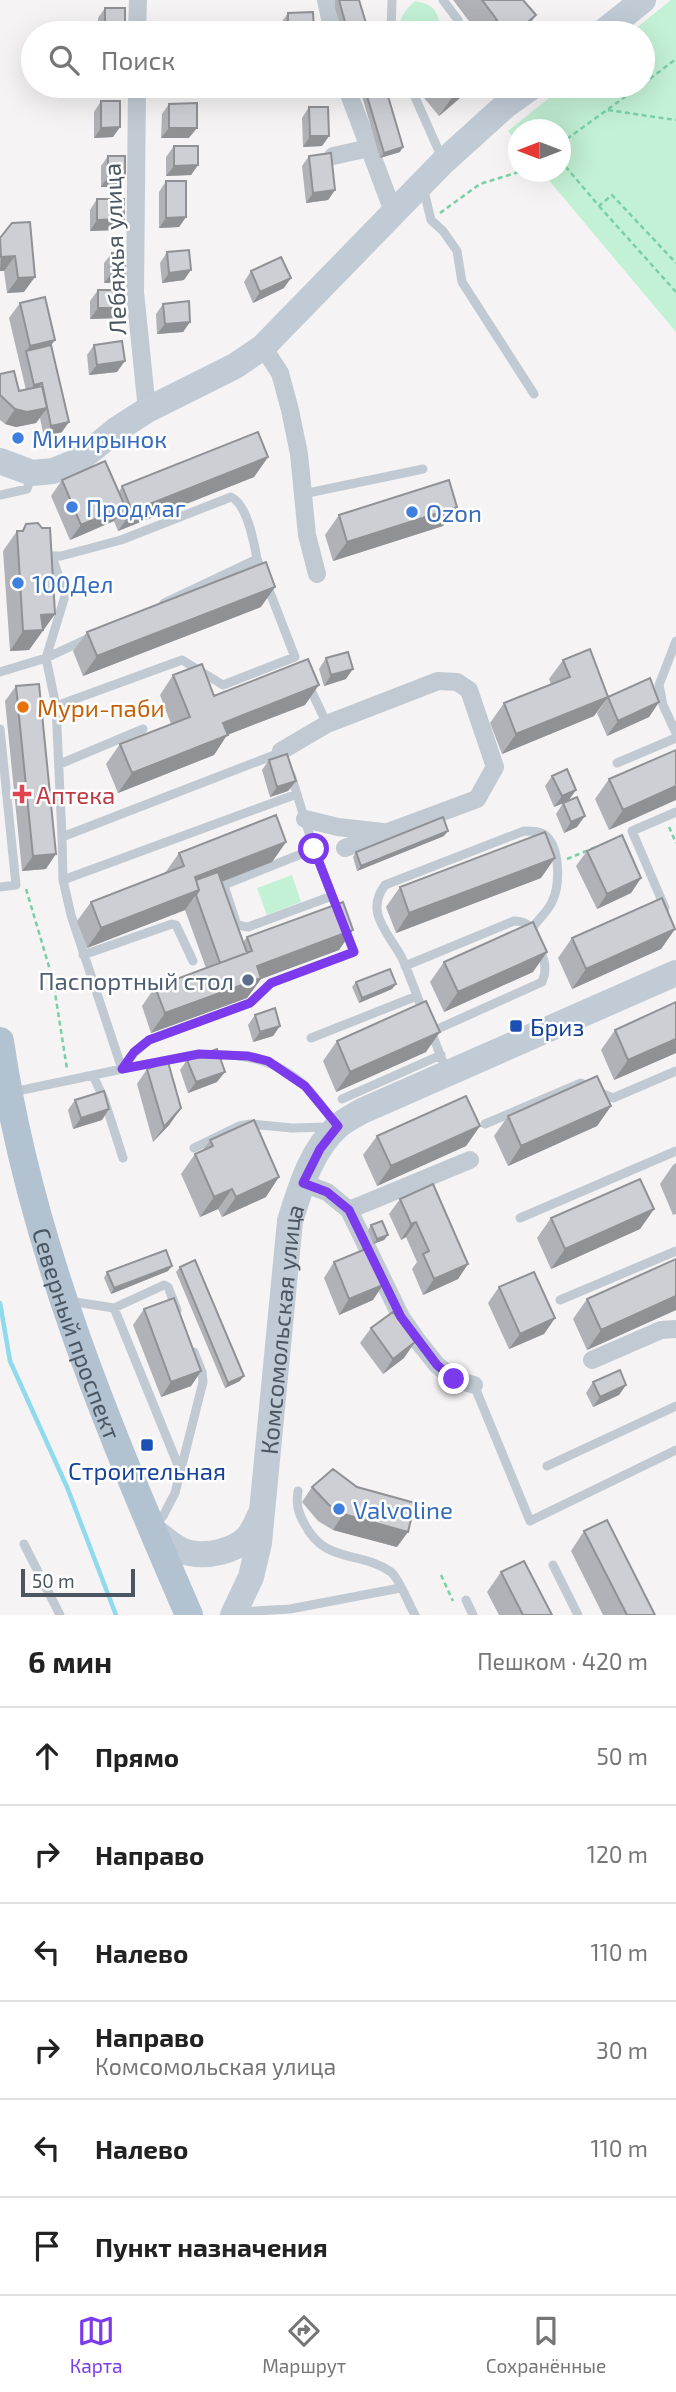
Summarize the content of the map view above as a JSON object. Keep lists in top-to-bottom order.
{
  "streets": {
    "main road": ["Комсомольская улица", "Северный проспект"],
    "street": ["Лебяжья улица"]
  },
  "places": {
    "other": [
      "Минирынок",
      "Продмаг",
      "Ozon",
      "100Дел",
      "Мури-паби",
      "Паспортный стол",
      "Valvoline"
    ],
    "health": ["Аптека"],
    "transit": ["Бриз", "Строительная"]
  },
  "scale_bar": "50 m",
  "north": "left",
  "page": {
    "search": "Поиск",
    "scale": "50 m",
    "heading": ["6 мин", "Пешком · 420 m"],
    "list": [
      ["Прямо", "50 m"],
      ["Направо", "120 m"],
      ["Налево", "110 m"],
      ["Направо", "Комсомольская улица", "30 m"],
      ["Налево", "110 m"],
      "Пункт назначения"
    ],
    "nav": ["Карта", "Маршрут", "Сохранённые"]
  }
}
